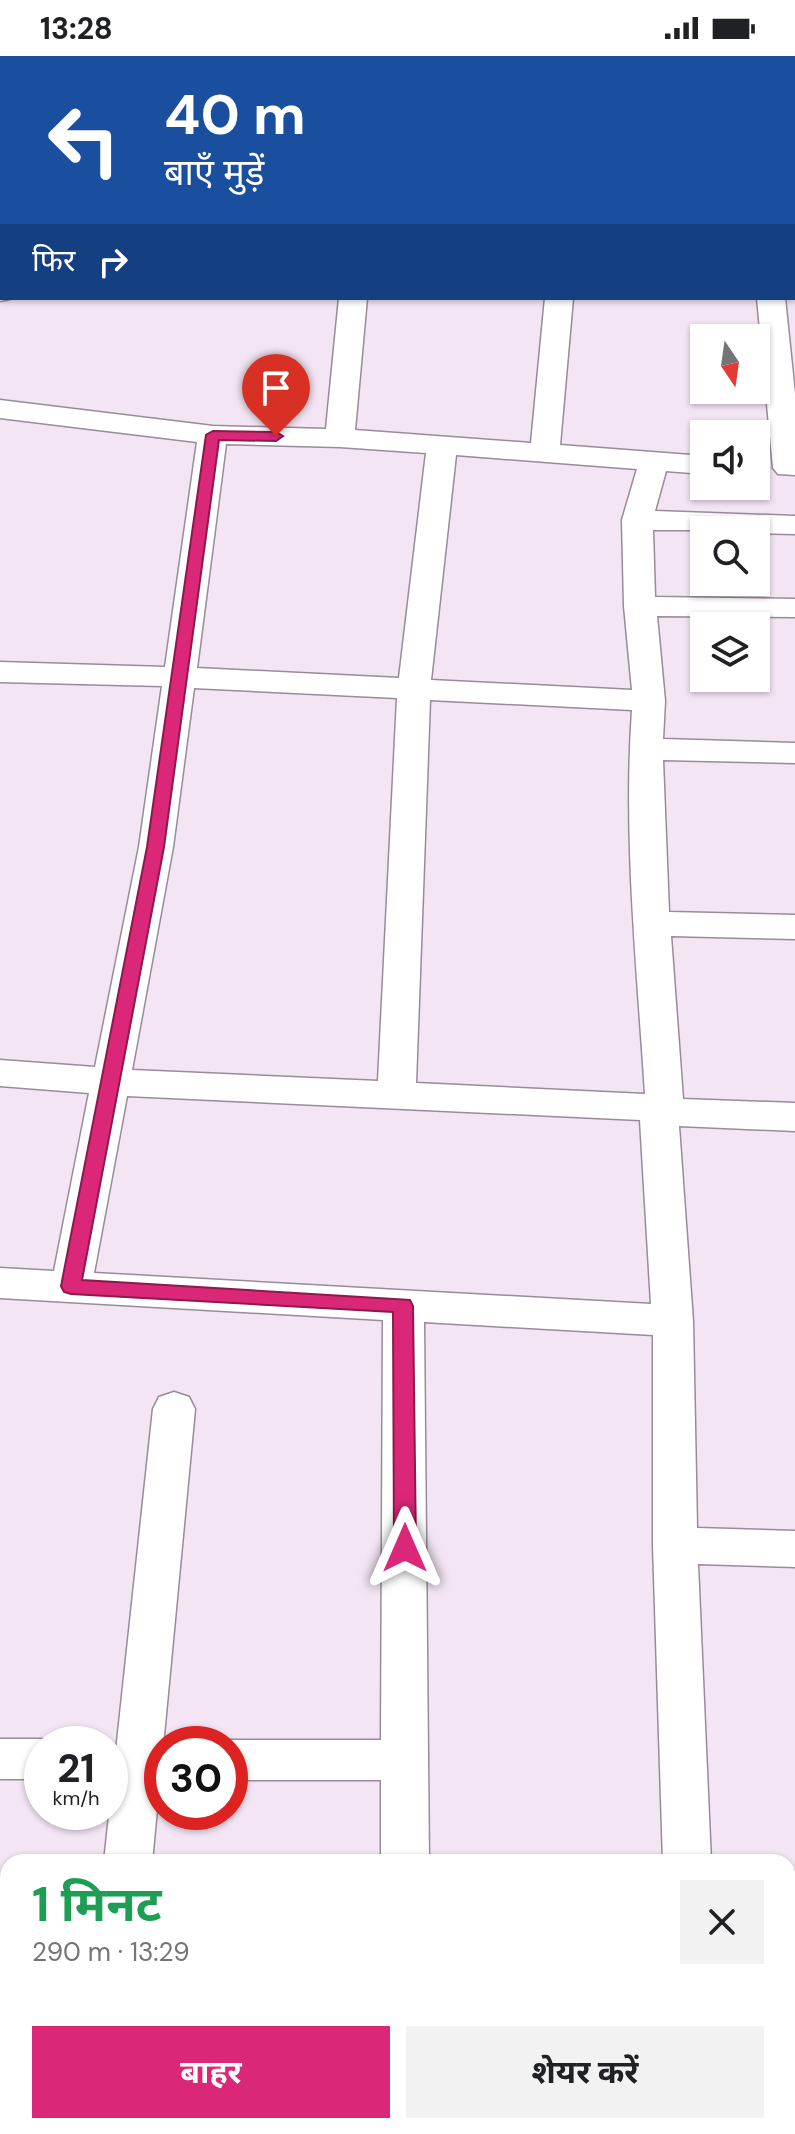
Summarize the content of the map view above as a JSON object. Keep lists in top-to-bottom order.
{
  "north": "bottom",
  "page": {
    "status": "13:28",
    "turn": ["40 m", "बाएँ मुड़ें"],
    "then": "फिर",
    "speed": "21 km/h",
    "limit": "30",
    "heading": ["1 मिनट", "290 m · 13:29"],
    "buttons": ["बाहर", "शेयर करें"]
  }
}
